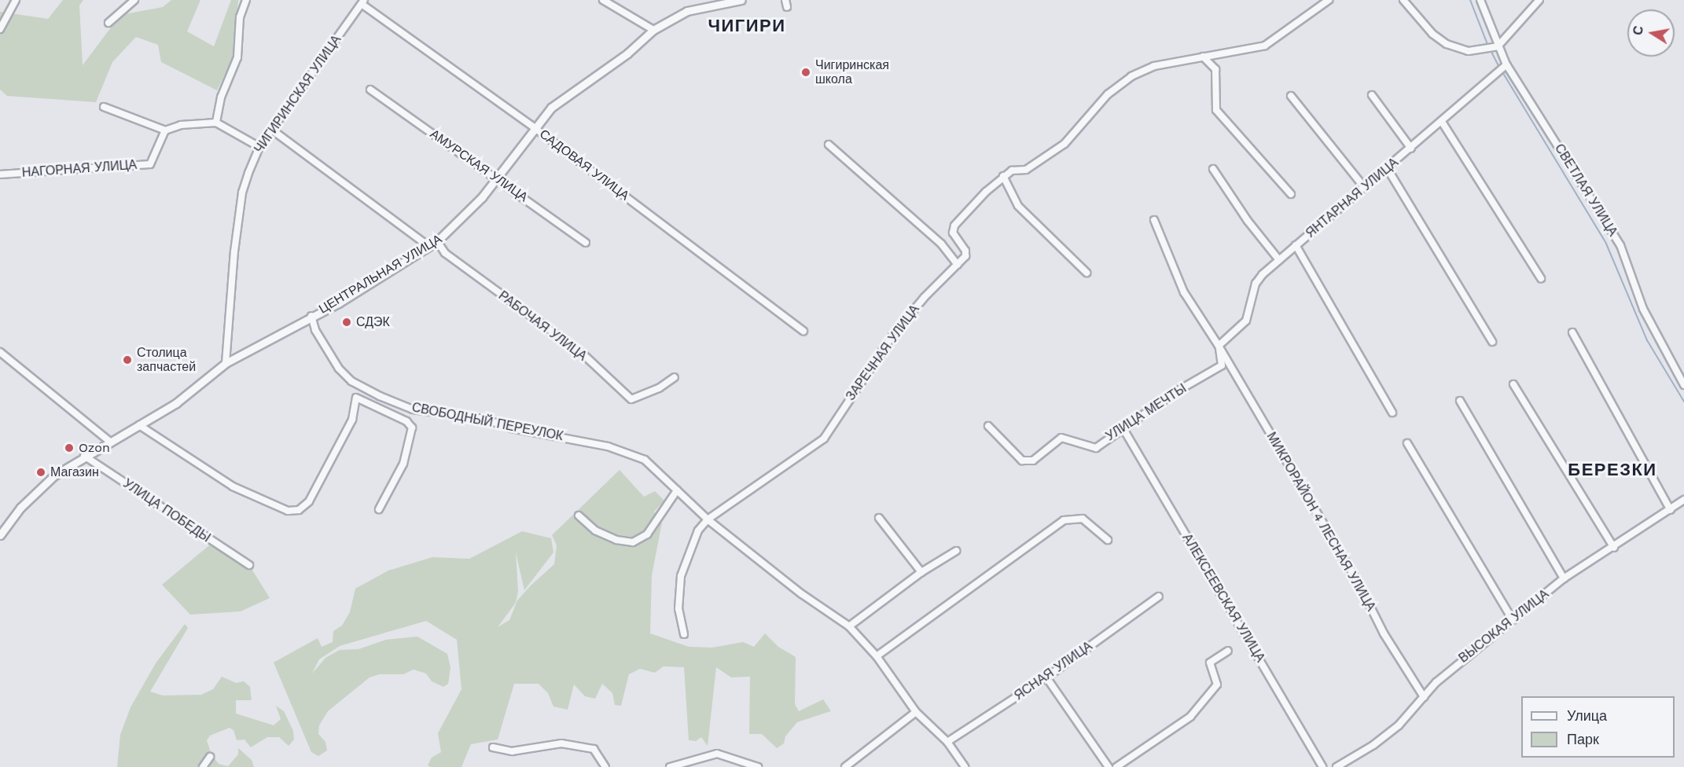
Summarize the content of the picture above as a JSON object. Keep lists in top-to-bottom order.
{
  "streets": {
    "street": [
      "ЧИГИРИНСКАЯ УЛИЦА",
      "САДОВАЯ УЛИЦА",
      "АМУРСКАЯ УЛИЦА",
      "НАГОРНАЯ УЛИЦА",
      "СВЕТЛАЯ УЛИЦА",
      "ЯНТАРНАЯ УЛИЦА",
      "ЦЕНТРАЛЬНАЯ УЛИЦА",
      "РАБОЧАЯ УЛИЦА",
      "ЗАРЕЧНАЯ УЛИЦА",
      "УЛИЦА МЕЧТЫ",
      "СВОБОДНЫЙ ПЕРЕУЛОК",
      "УЛИЦА ПОБЕДЫ",
      "МИКРОРАЙОН 4 ЛЕСНАЯ УЛИЦА",
      "АЛЕКСЕЕВСКАЯ УЛИЦА",
      "ВЫСОКАЯ УЛИЦА",
      "ЯСНАЯ УЛИЦА"
    ]
  },
  "crossings": [
    ["ЧИГИРИНСКАЯ УЛИЦА", "САДОВАЯ УЛИЦА"],
    ["ЧИГИРИНСКАЯ УЛИЦА", "ЦЕНТРАЛЬНАЯ УЛИЦА"],
    ["САДОВАЯ УЛИЦА", "ЦЕНТРАЛЬНАЯ УЛИЦА"],
    ["АМУРСКАЯ УЛИЦА", "ЦЕНТРАЛЬНАЯ УЛИЦА"],
    ["СВЕТЛАЯ УЛИЦА", "ЯНТАРНАЯ УЛИЦА"],
    ["ЯНТАРНАЯ УЛИЦА", "УЛИЦА МЕЧТЫ"],
    ["ЯНТАРНАЯ УЛИЦА", "МИКРОРАЙОН 4 ЛЕСНАЯ УЛИЦА"],
    ["ЦЕНТРАЛЬНАЯ УЛИЦА", "РАБОЧАЯ УЛИЦА"],
    ["ЦЕНТРАЛЬНАЯ УЛИЦА", "СВОБОДНЫЙ ПЕРЕУЛОК"],
    ["ЦЕНТРАЛЬНАЯ УЛИЦА", "УЛИЦА ПОБЕДЫ"],
    ["ЗАРЕЧНАЯ УЛИЦА", "СВОБОДНЫЙ ПЕРЕУЛОК"],
    ["УЛИЦА МЕЧТЫ", "МИКРОРАЙОН 4 ЛЕСНАЯ УЛИЦА"],
    ["УЛИЦА МЕЧТЫ", "АЛЕКСЕЕВСКАЯ УЛИЦА"],
    ["МИКРОРАЙОН 4 ЛЕСНАЯ УЛИЦА", "ВЫСОКАЯ УЛИЦА"]
  ],
  "districts": ["ЧИГИРИ", "БЕРЕЗКИ"],
  "places": [
    "Чигиринская школа",
    "СДЭК",
    "Столица запчастей",
    "Ozon",
    "Магазин"
  ],
  "legend": ["Улица", "Парк"],
  "north": "left"
}
